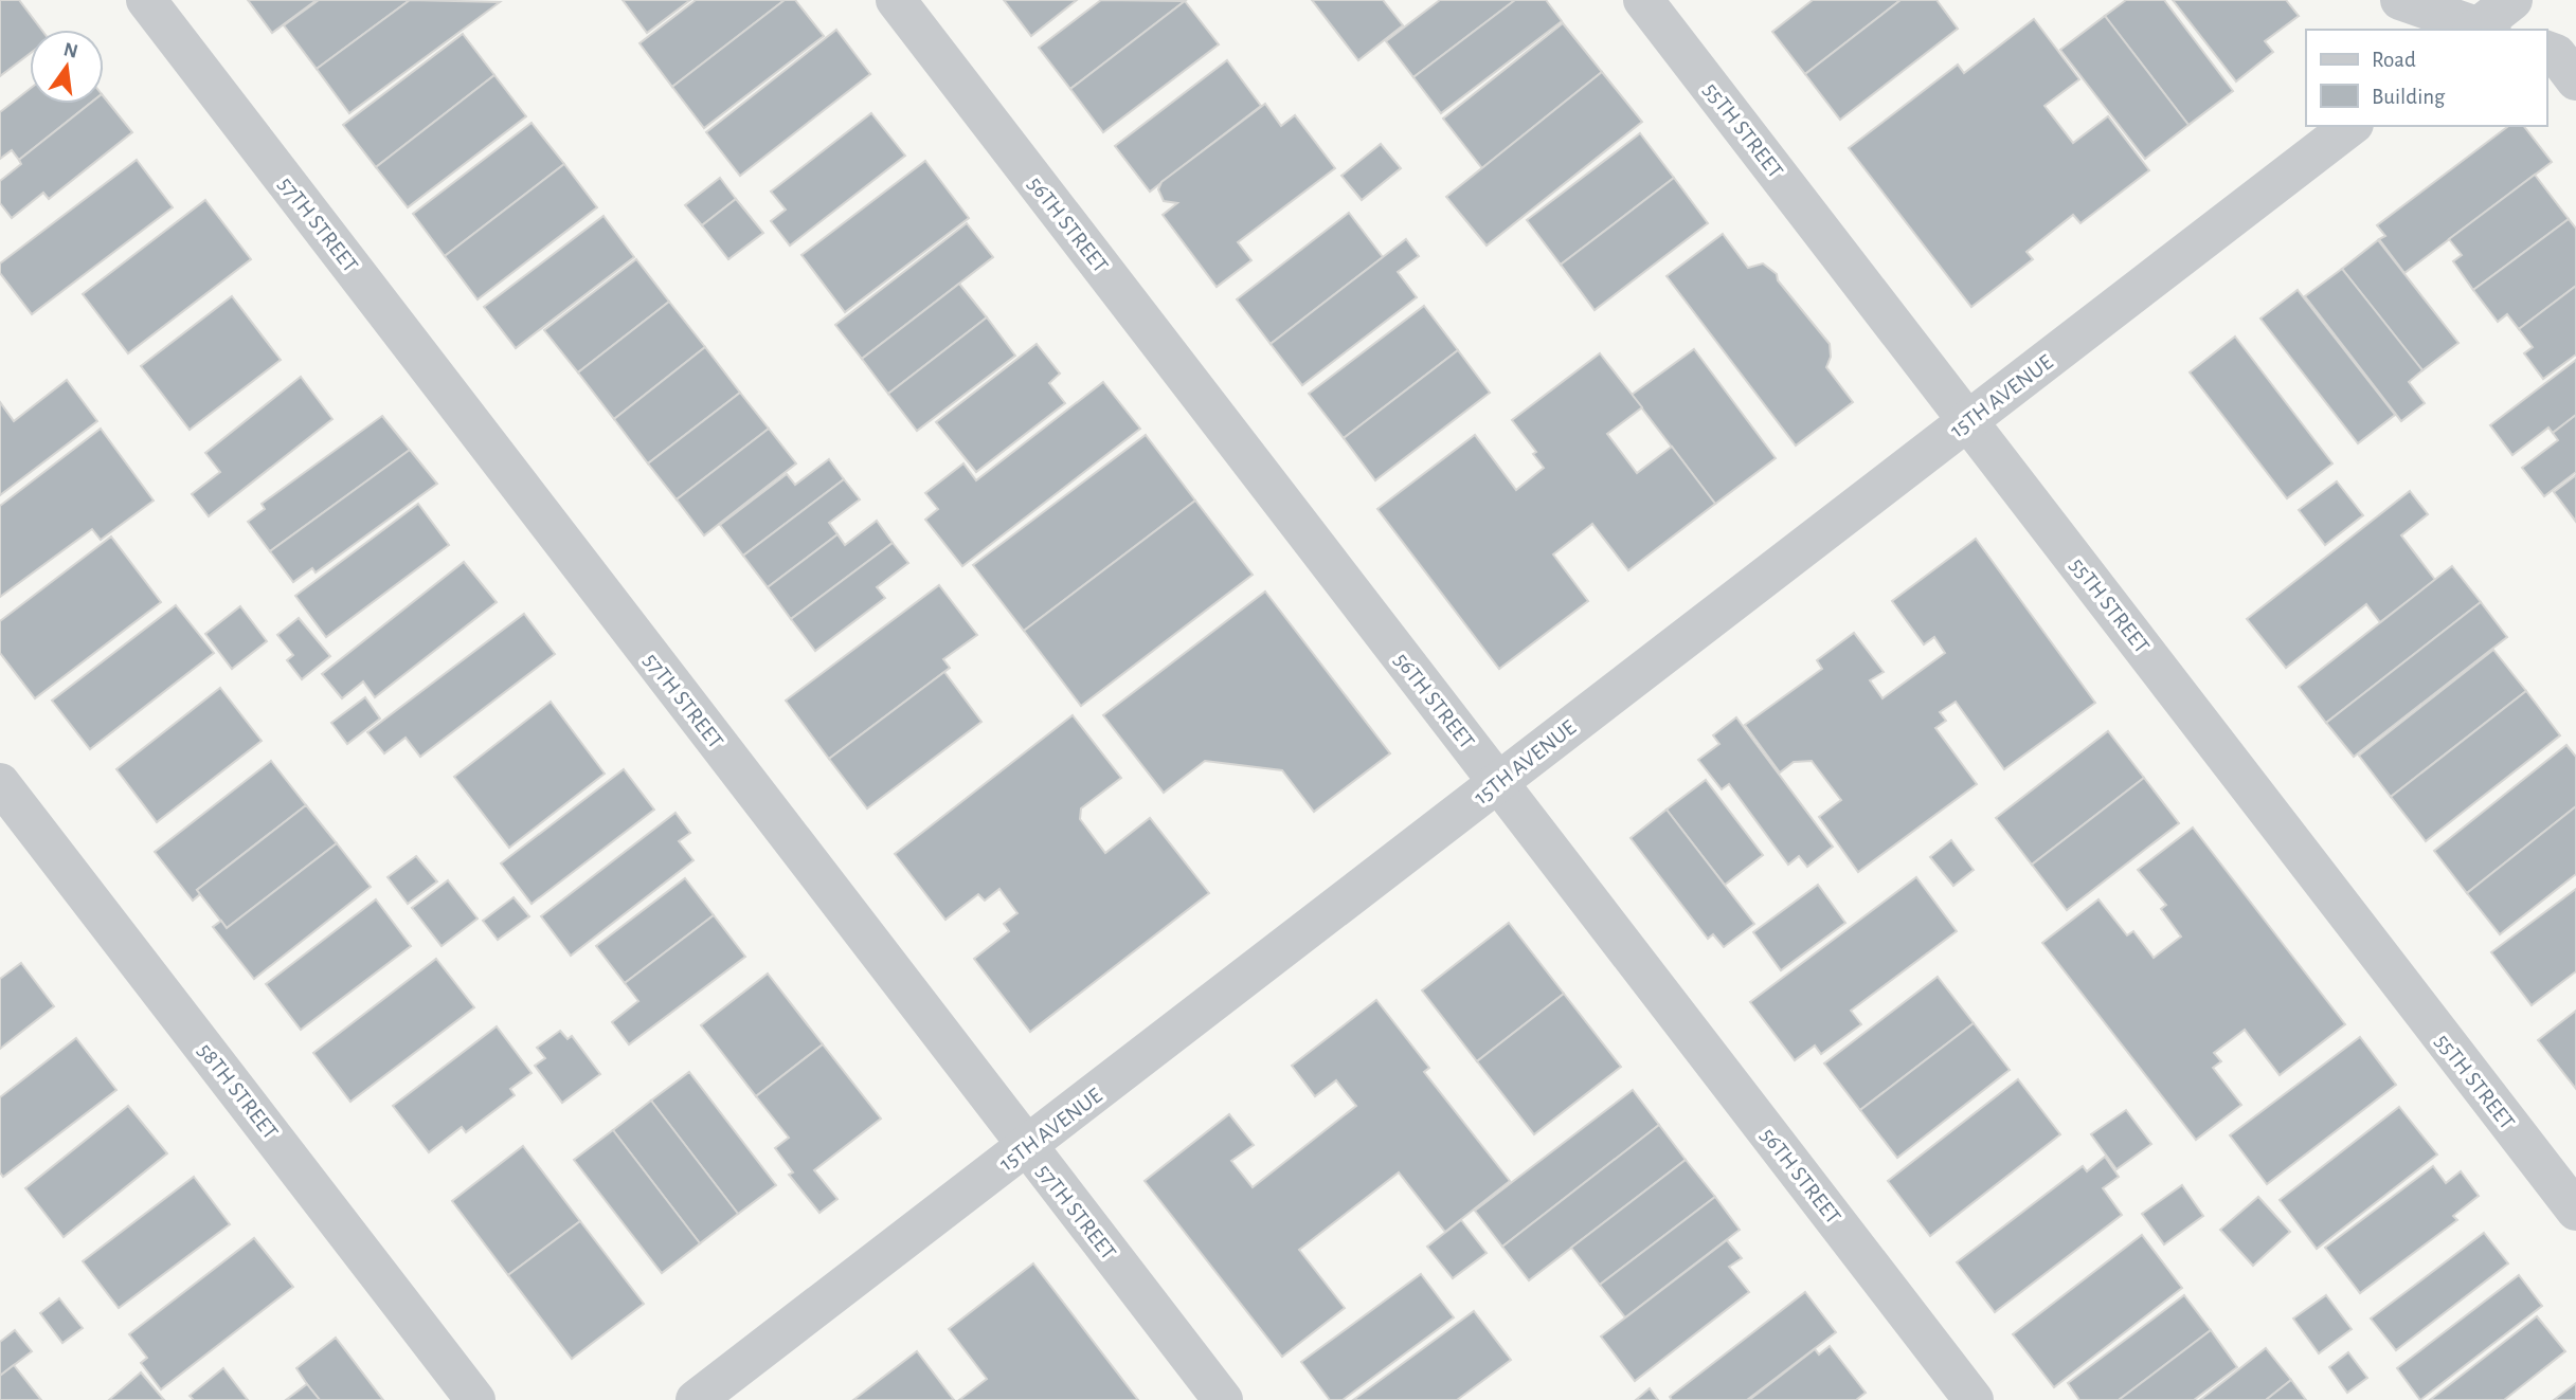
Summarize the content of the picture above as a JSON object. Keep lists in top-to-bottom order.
{
  "streets": {
    "street": [
      "55TH STREET",
      "57TH STREET",
      "56TH STREET",
      "15TH AVENUE",
      "58TH STREET"
    ]
  },
  "crossings": [
    ["55TH STREET", "15TH AVENUE"],
    ["57TH STREET", "15TH AVENUE"],
    ["56TH STREET", "15TH AVENUE"]
  ],
  "legend": ["Road", "Building"],
  "north": "top"
}
